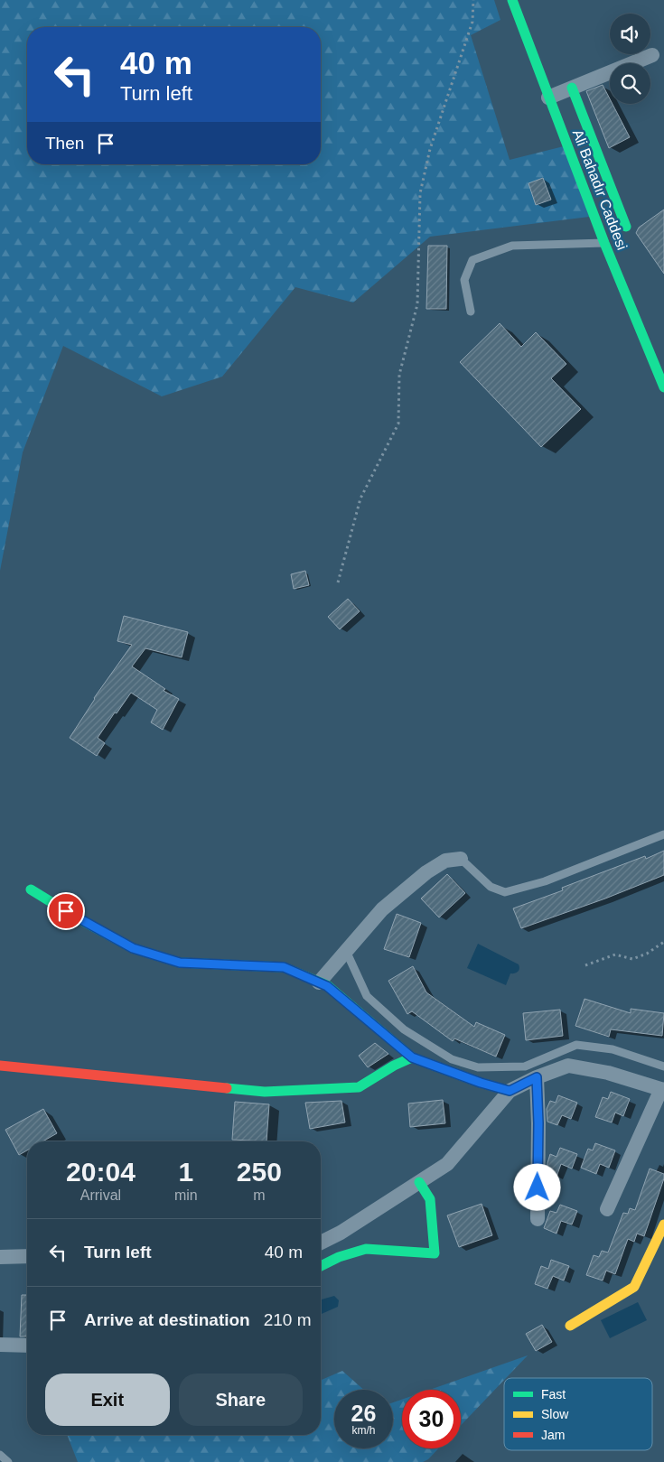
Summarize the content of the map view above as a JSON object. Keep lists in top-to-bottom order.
{
  "streets": {
    "street": ["Ali Bahadır Caddesi"]
  },
  "legend": ["Fast", "Slow", "Jam"],
  "page": {
    "turn": ["40 m", "Turn left"],
    "then": "Then",
    "eta": [
      "20:04",
      "Arrival",
      "1",
      "min",
      "250",
      "m"
    ],
    "list": [
      {
        "name": "Turn left",
        "value": "40 m"
      },
      {
        "name": "Arrive at destination",
        "value": "210 m"
      }
    ],
    "buttons": ["Exit", "Share"],
    "speed": "26 km/h",
    "limit": "30"
  }
}
